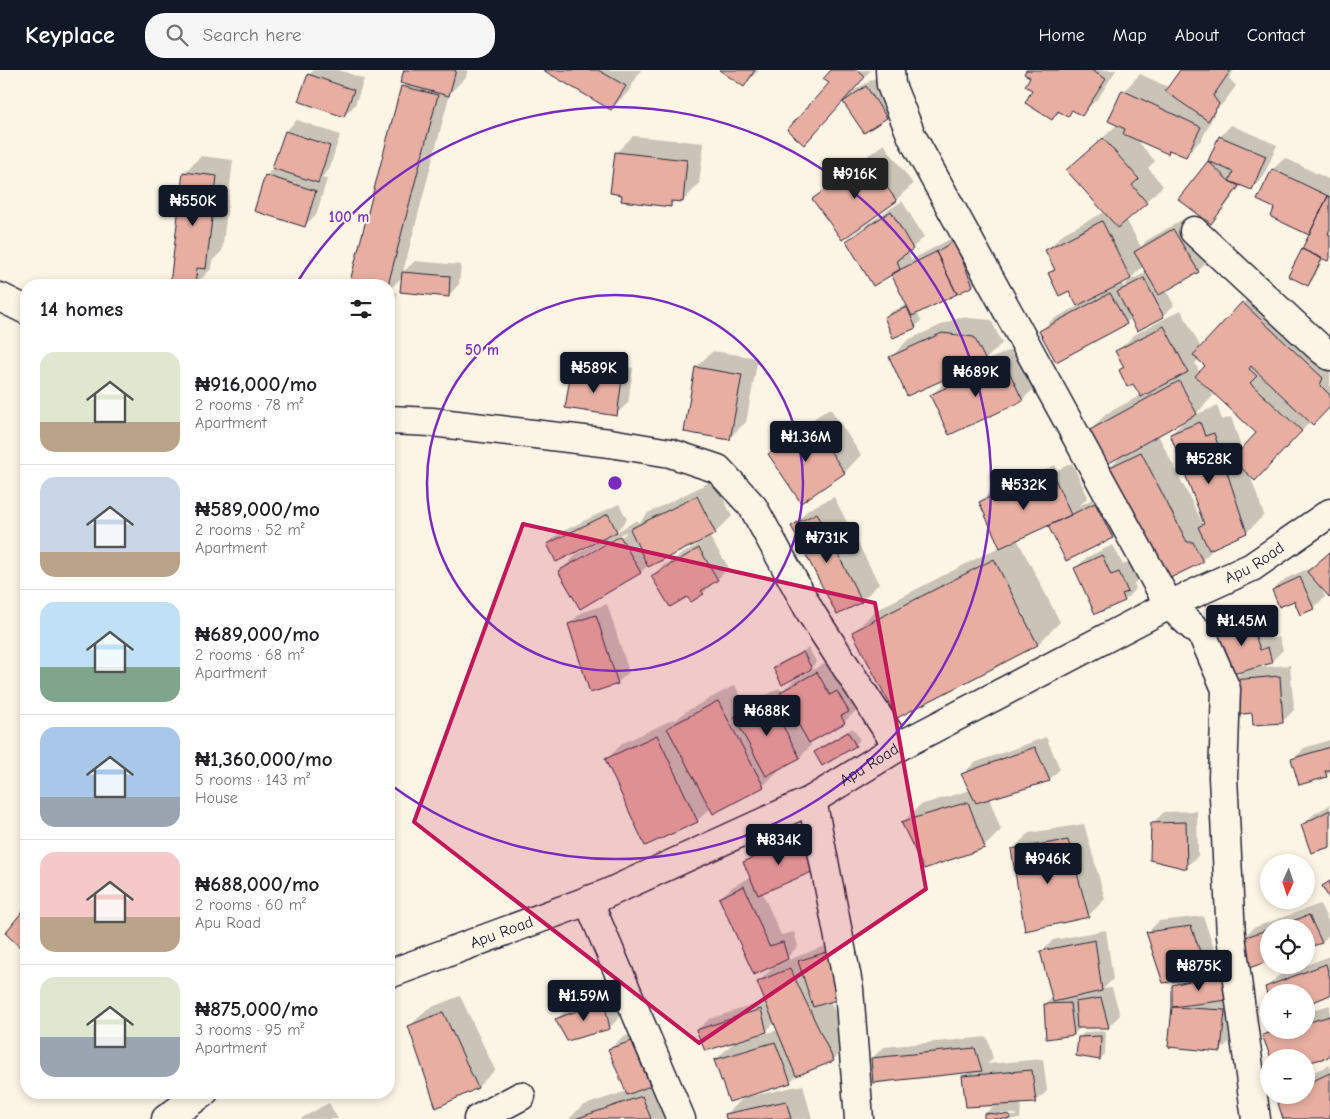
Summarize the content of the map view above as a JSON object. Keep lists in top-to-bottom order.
{
  "streets": {
    "street": ["Apu Road"]
  },
  "north": "bottom",
  "page": {
    "header": "Keyplace",
    "search": "Search here",
    "nav": [
      "Home",
      "Map",
      "About",
      "Contact"
    ],
    "price": [
      "₦916K",
      "₦550K",
      "₦589K",
      "₦689K",
      "₦1.36M",
      "₦528K",
      "₦532K",
      "₦731K",
      "₦1.45M",
      "₦688K",
      "₦834K",
      "₦946K",
      "₦875K",
      "₦1.59M"
    ],
    "heading": "14 homes",
    "list": [
      {
        "name": "₦916,000/mo",
        "note": "2 rooms · 78 m² · Apartment"
      },
      {
        "name": "₦589,000/mo",
        "note": "2 rooms · 52 m² · Apartment"
      },
      {
        "name": "₦689,000/mo",
        "note": "2 rooms · 68 m² · Apartment"
      },
      {
        "name": "₦1,360,000/mo",
        "note": "5 rooms · 143 m² · House"
      },
      {
        "name": "₦688,000/mo",
        "note": "2 rooms · 60 m² · Apu Road"
      },
      {
        "name": "₦875,000/mo",
        "note": "3 rooms · 95 m² · Apartment"
      }
    ],
    "map_buttons": ["+", "−"]
  },
  "rings": ["100 m", "50 m"]
}
